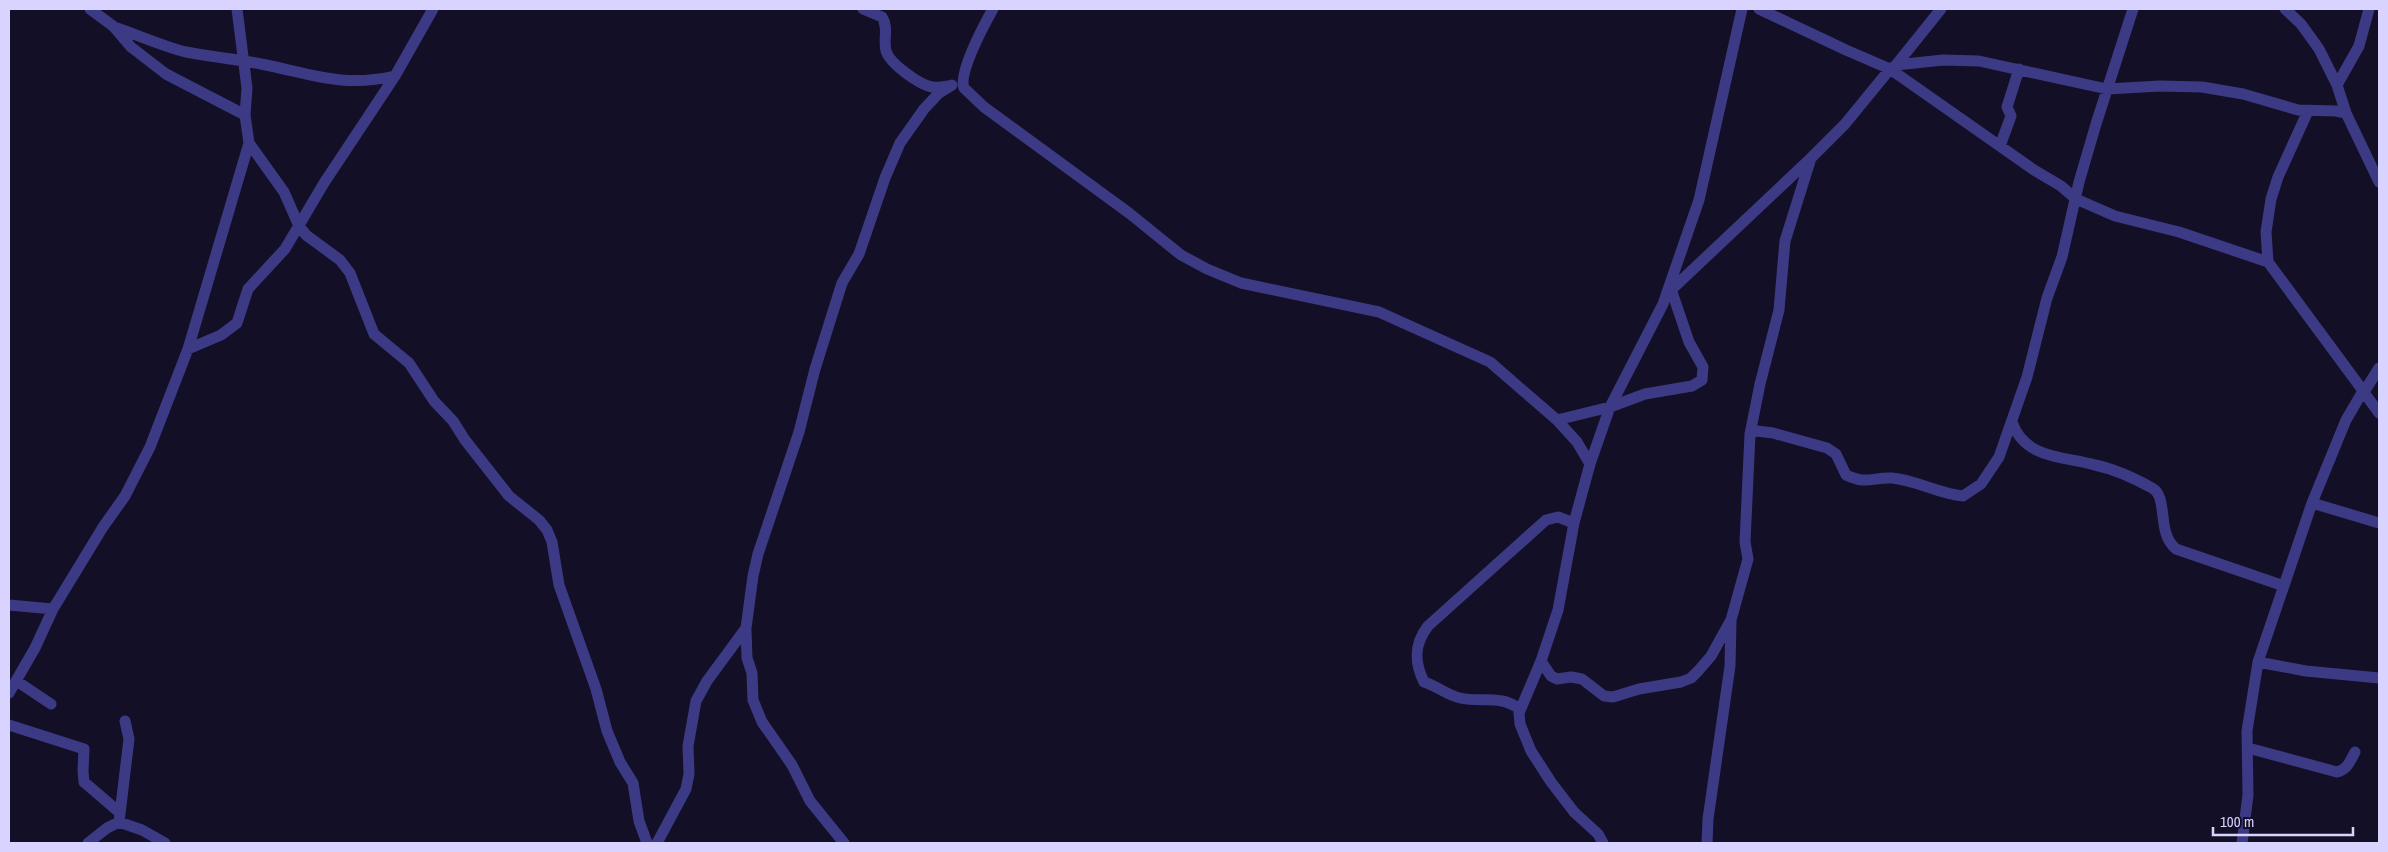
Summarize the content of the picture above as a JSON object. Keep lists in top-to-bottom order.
{
  "scale_bar": "100 m"
}
